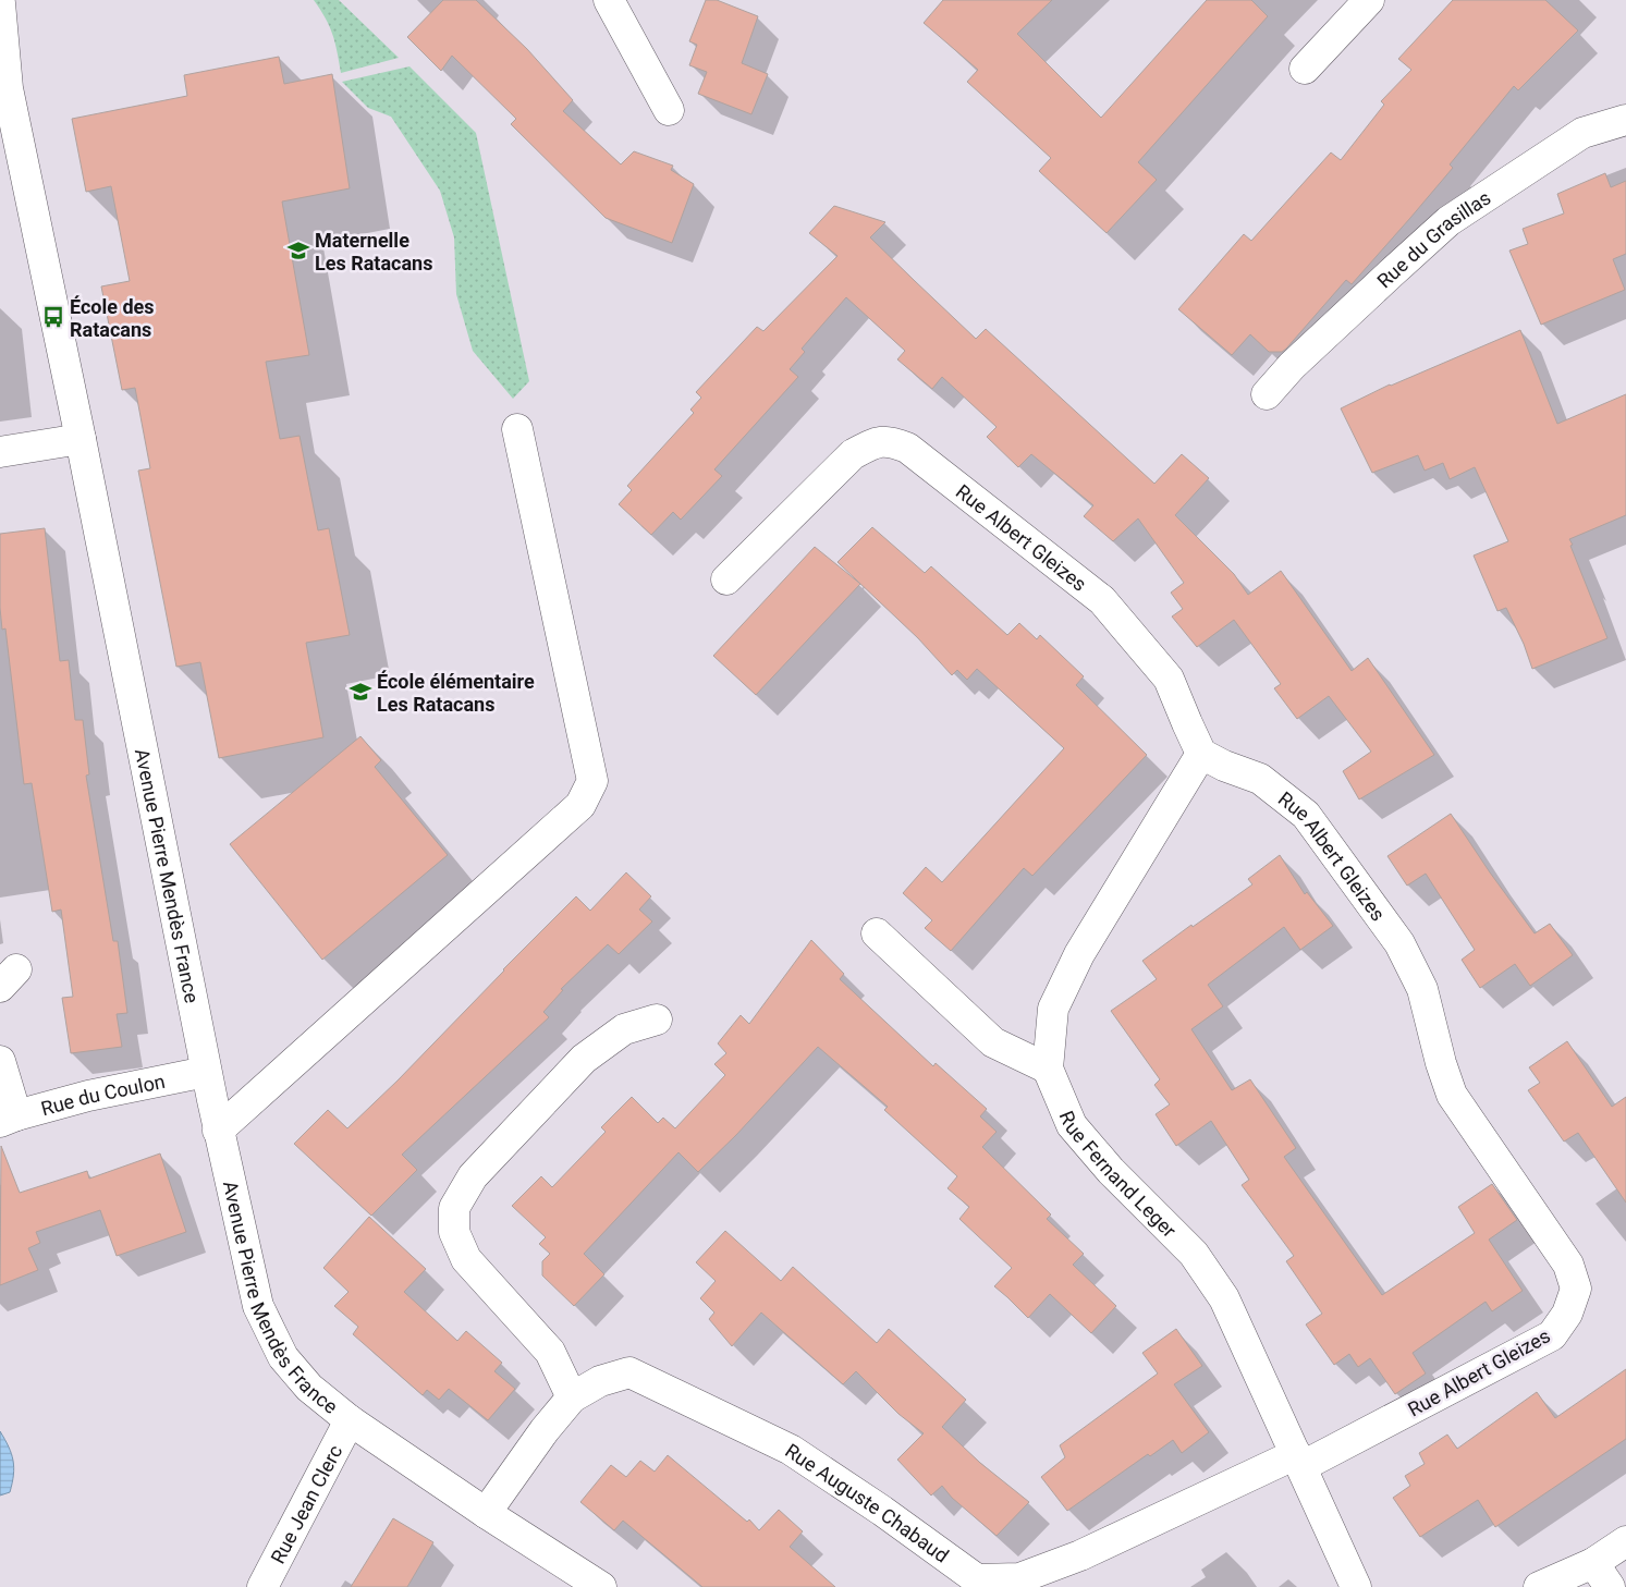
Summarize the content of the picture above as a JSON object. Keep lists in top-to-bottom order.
{
  "streets": {
    "street": [
      "Rue du Grasillas",
      "Rue Albert Gleizes",
      "Avenue Pierre Mendès France",
      "Rue du Coulon",
      "Rue Fernand Leger",
      "Rue Jean Clerc",
      "Rue Auguste Chabaud"
    ]
  },
  "crossings": [
    ["Rue Albert Gleizes", "Rue Fernand Leger"],
    ["Rue Albert Gleizes", "Rue Auguste Chabaud"],
    ["Avenue Pierre Mendès France", "Rue du Coulon"],
    ["Avenue Pierre Mendès France", "Rue Jean Clerc"],
    ["Avenue Pierre Mendès France", "Rue Auguste Chabaud"],
    ["Rue Fernand Leger", "Rue Auguste Chabaud"]
  ],
  "places": {
    "school or university": ["Maternelle Les Ratacans", "École élémentaire Les Ratacans"],
    "bus stop": ["École des Ratacans"]
  }
}
